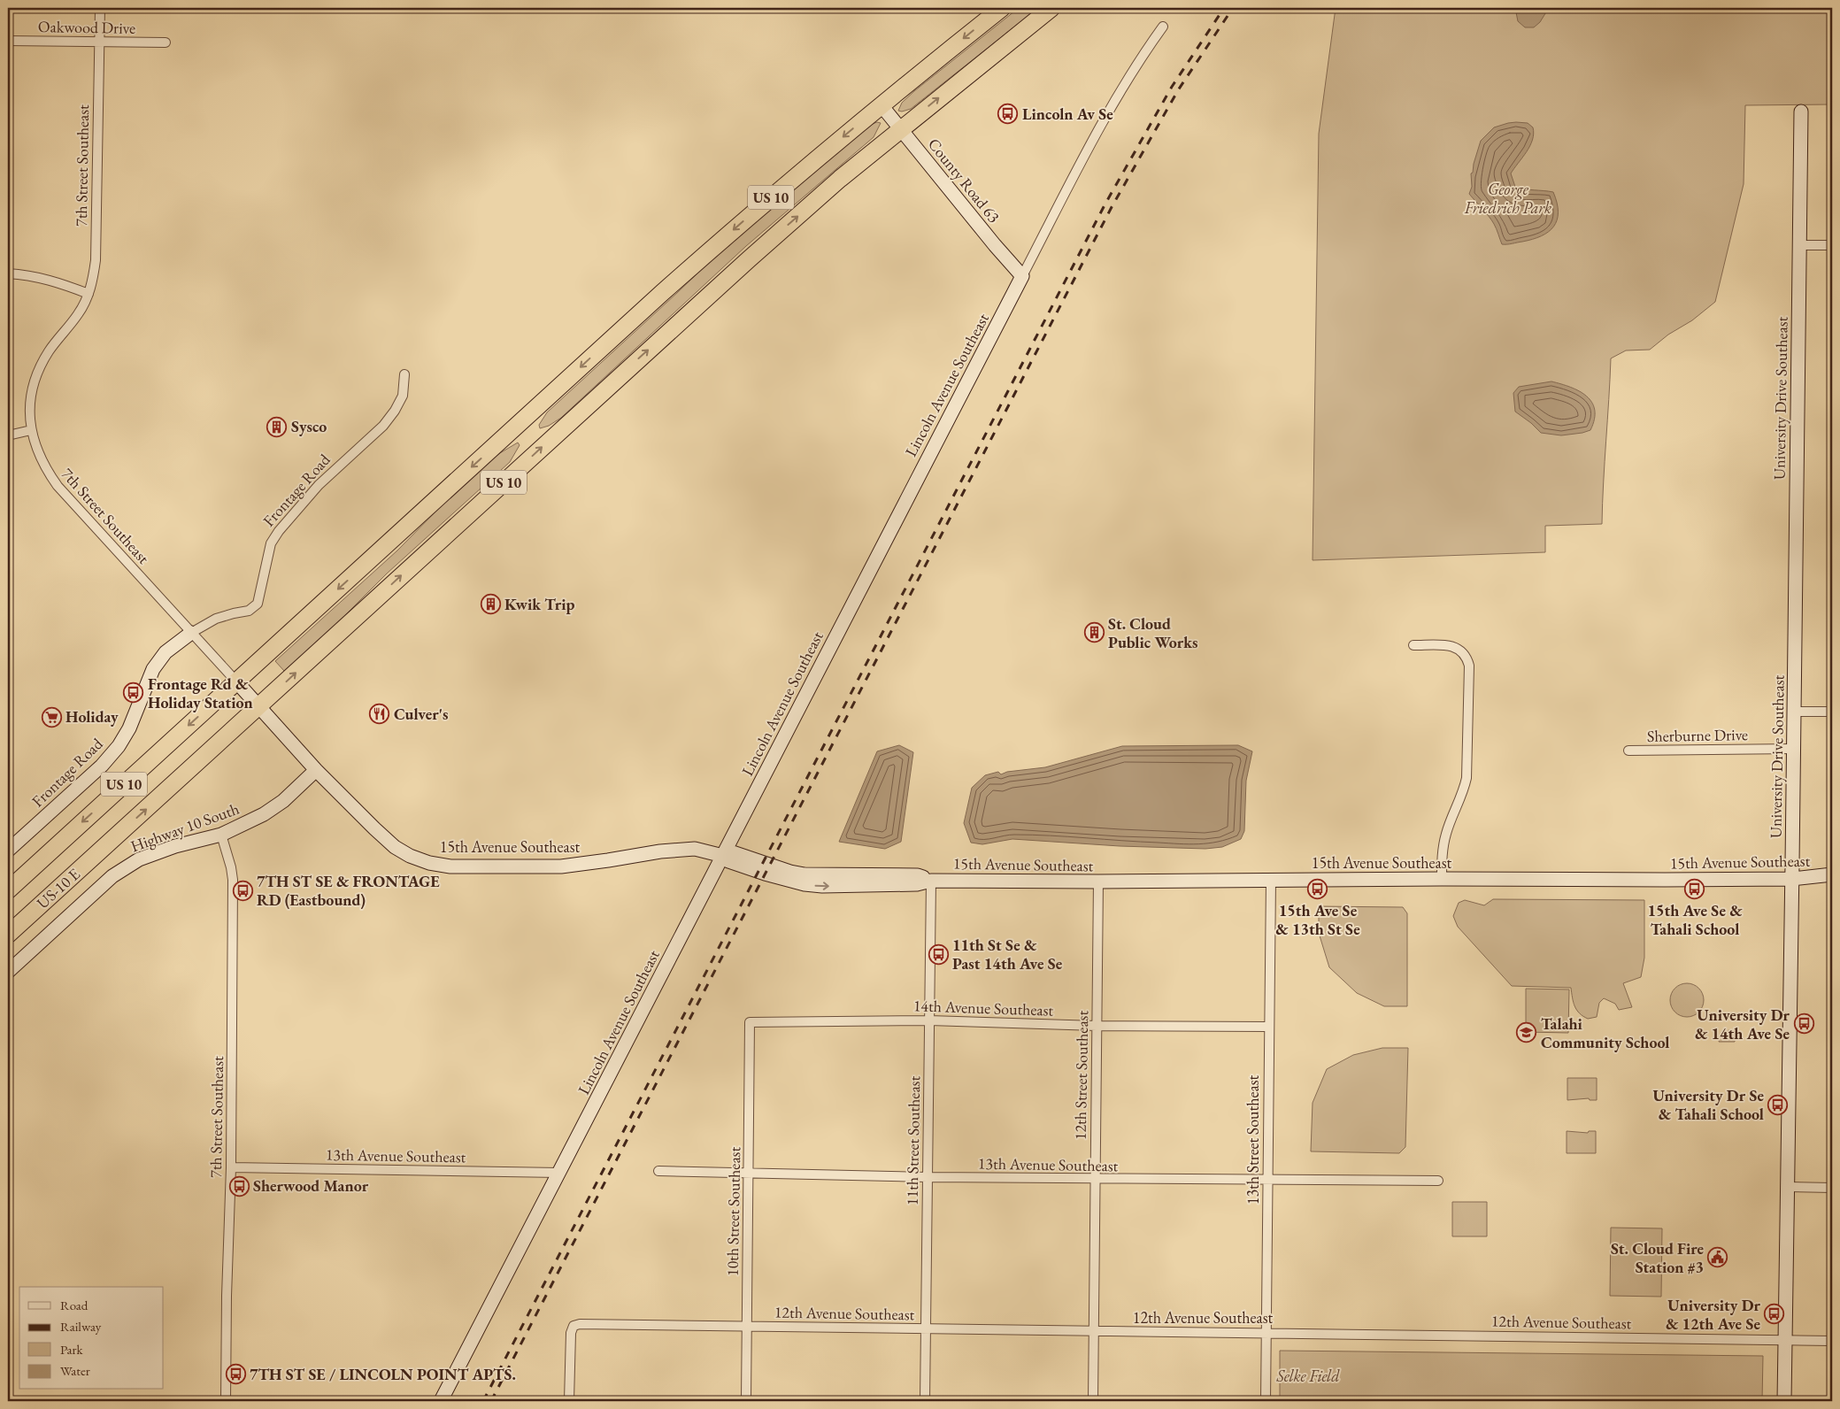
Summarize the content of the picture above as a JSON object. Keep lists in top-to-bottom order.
{
  "streets": {
    "highway": ["US 10", "US-10 E"],
    "street": [
      "Oakwood Drive",
      "7th Street Southeast",
      "County Road 63",
      "Lincoln Avenue Southeast",
      "University Drive Southeast",
      "Frontage Road",
      "Sherburne Drive",
      "Highway 10 South",
      "15th Avenue Southeast",
      "14th Avenue Southeast",
      "12th Street Southeast",
      "13th Street Southeast",
      "11th Street Southeast",
      "13th Avenue Southeast",
      "10th Street Southeast",
      "12th Avenue Southeast"
    ]
  },
  "crossings": [
    ["Oakwood Drive", "7th Street Southeast"],
    ["7th Street Southeast", "US 10"],
    ["7th Street Southeast", "Frontage Road"],
    ["7th Street Southeast", "Highway 10 South"],
    ["7th Street Southeast", "15th Avenue Southeast"],
    ["7th Street Southeast", "13th Avenue Southeast"],
    ["County Road 63", "US 10"],
    ["County Road 63", "Lincoln Avenue Southeast"],
    ["US 10", "15th Avenue Southeast"],
    ["US 10", "US-10 E"],
    ["Lincoln Avenue Southeast", "15th Avenue Southeast"],
    ["Lincoln Avenue Southeast", "13th Avenue Southeast"],
    ["University Drive Southeast", "Sherburne Drive"],
    ["University Drive Southeast", "15th Avenue Southeast"],
    ["University Drive Southeast", "12th Avenue Southeast"],
    ["Highway 10 South", "15th Avenue Southeast"],
    ["15th Avenue Southeast", "US-10 E"],
    ["15th Avenue Southeast", "12th Street Southeast"],
    ["15th Avenue Southeast", "13th Street Southeast"],
    ["15th Avenue Southeast", "11th Street Southeast"],
    ["14th Avenue Southeast", "12th Street Southeast"],
    ["14th Avenue Southeast", "13th Street Southeast"],
    ["14th Avenue Southeast", "11th Street Southeast"],
    ["14th Avenue Southeast", "10th Street Southeast"],
    ["12th Street Southeast", "13th Avenue Southeast"],
    ["12th Street Southeast", "12th Avenue Southeast"],
    ["13th Street Southeast", "13th Avenue Southeast"],
    ["13th Street Southeast", "12th Avenue Southeast"],
    ["11th Street Southeast", "13th Avenue Southeast"],
    ["11th Street Southeast", "12th Avenue Southeast"],
    ["13th Avenue Southeast", "10th Street Southeast"],
    ["10th Street Southeast", "12th Avenue Southeast"]
  ],
  "parks": ["George Friedrich Park", "Selke Field"],
  "places": {
    "bus stop": [
      "Lincoln Av Se",
      "Frontage Rd & Holiday Station",
      "15th Ave Se & 13th St Se",
      "15th Ave Se & Tahali School",
      "7TH ST SE & FRONTAGE RD (Eastbound)",
      "11th St Se & Past 14th Ave Se",
      "University Dr & 14th Ave Se",
      "University Dr Se & Tahali School",
      "Sherwood Manor",
      "University Dr & 12th Ave Se",
      "7TH ST SE / LINCOLN POINT APTS."
    ],
    "building": ["Sysco", "Kwik Trip", "St. Cloud Public Works"],
    "restaurant": ["Culver's"],
    "supermarket": ["Holiday"],
    "school or university": ["Talahi Community School"],
    "public building": ["St. Cloud Fire Station #3"]
  },
  "legend": [
    "Road",
    "Railway",
    "Park",
    "Water"
  ]
}
